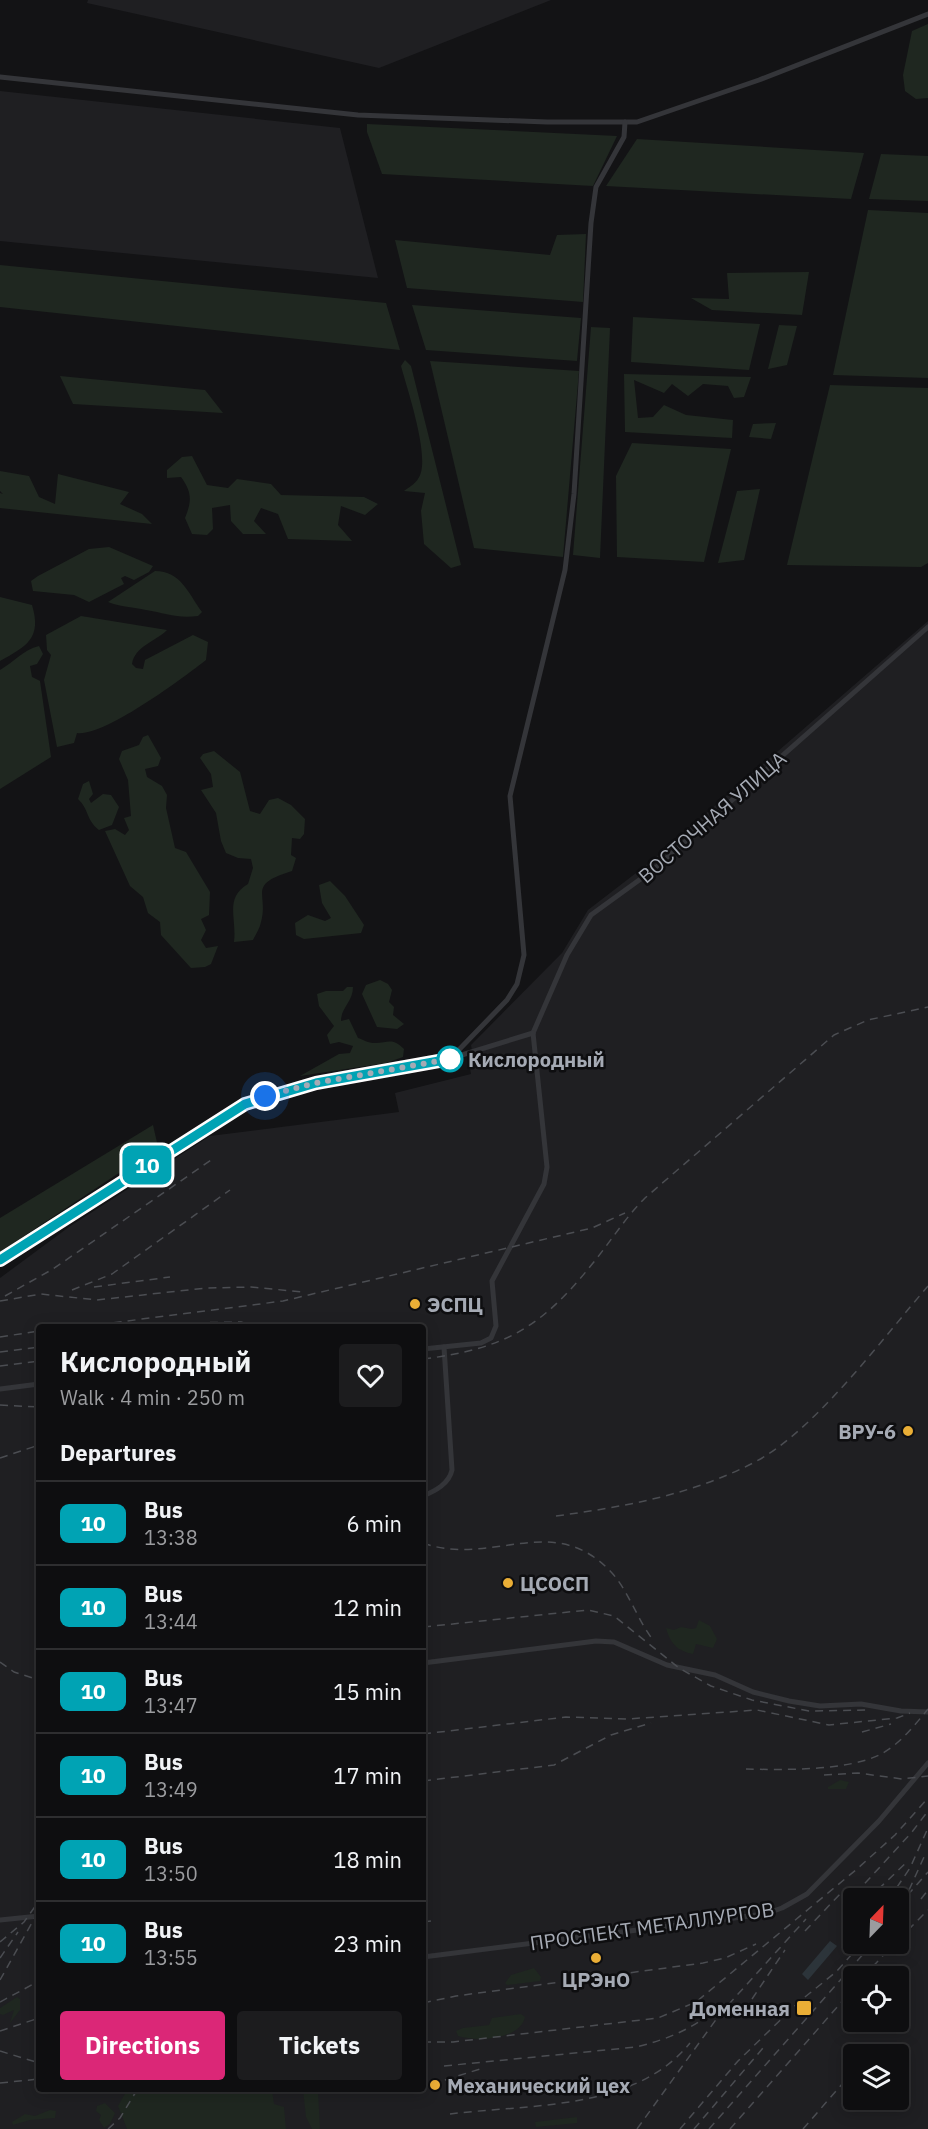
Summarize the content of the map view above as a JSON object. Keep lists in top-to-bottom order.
{
  "streets": {
    "street": ["ВОСТОЧНАЯ УЛИЦА", "ПРОСПЕКТ МЕТАЛЛУРГОВ"]
  },
  "places": {
    "other": [
      "Кислородный",
      "ЭСПЦ",
      "ВРУ-6",
      "ЦСОСП",
      "ЦРЭнО",
      "Механический цех"
    ],
    "transit": ["Доменная"]
  },
  "lines": ["bus line 10"],
  "north": "top right",
  "page": {
    "on_map": "10",
    "heading": [
      ["Кислородный", "Walk · 4 min · 250 m"],
      "Departures"
    ],
    "list": [
      {
        "mark": "10",
        "name": "Bus",
        "note": "13:38",
        "value": "6 min"
      },
      {
        "mark": "10",
        "name": "Bus",
        "note": "13:44",
        "value": "12 min"
      },
      {
        "mark": "10",
        "name": "Bus",
        "note": "13:47",
        "value": "15 min"
      },
      {
        "mark": "10",
        "name": "Bus",
        "note": "13:49",
        "value": "17 min"
      },
      {
        "mark": "10",
        "name": "Bus",
        "note": "13:50",
        "value": "18 min"
      },
      {
        "mark": "10",
        "name": "Bus",
        "note": "13:55",
        "value": "23 min"
      }
    ],
    "buttons": ["Directions", "Tickets"]
  }
}
